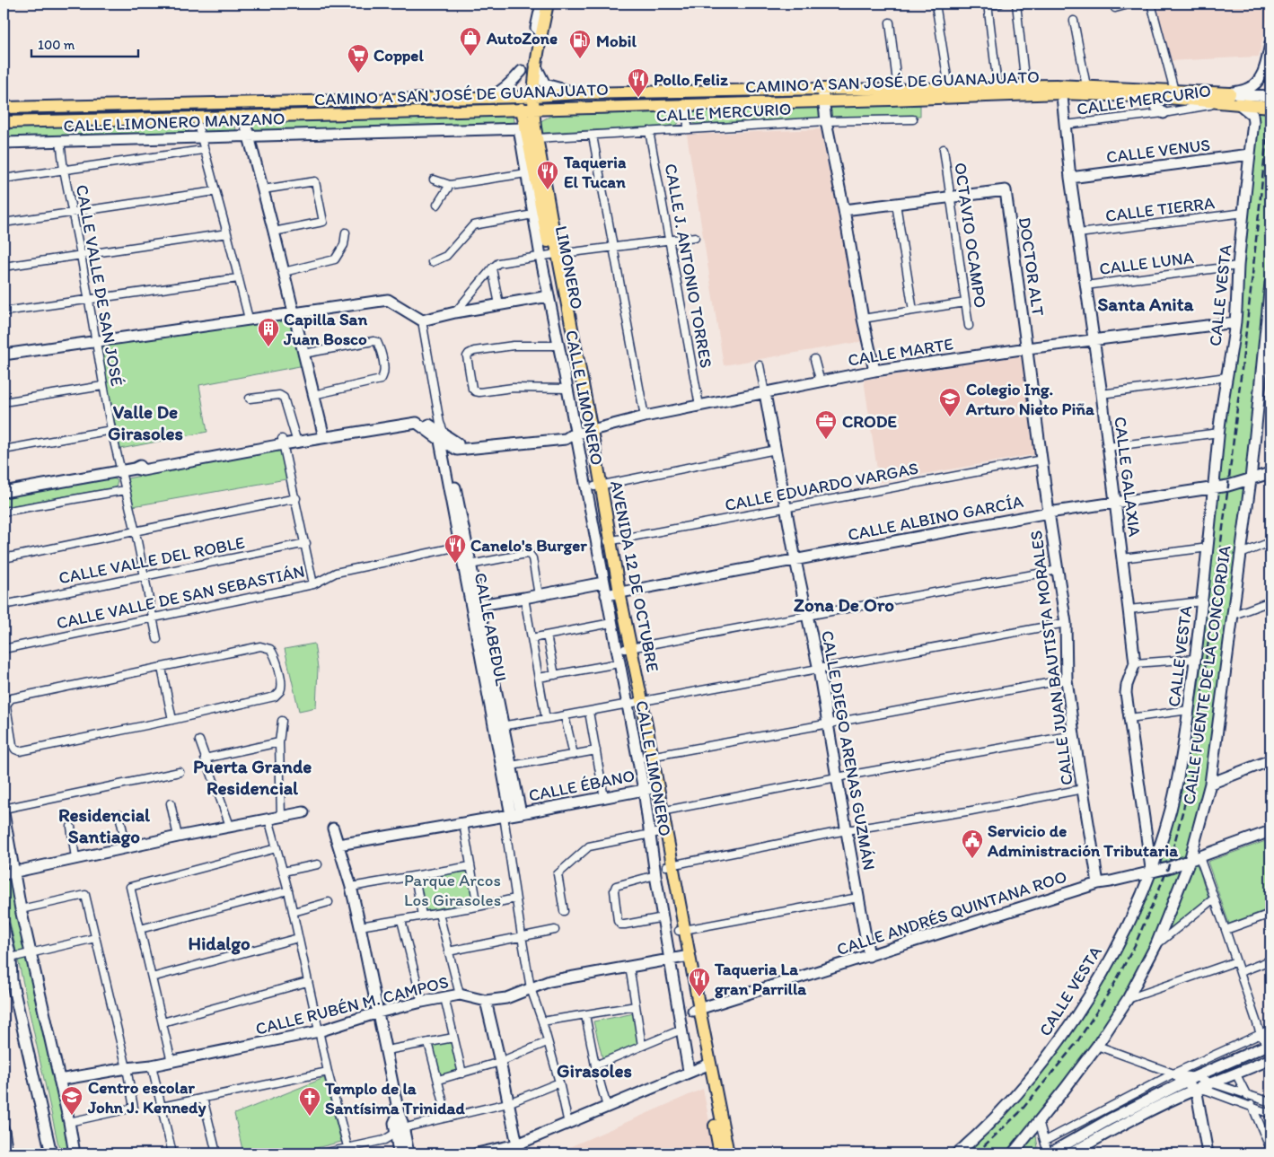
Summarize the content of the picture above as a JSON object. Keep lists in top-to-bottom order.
{
  "streets": {
    "main road": ["CAMINO A SAN JOSÉ DE GUANAJUATO", "AVENIDA 12 DE OCTUBRE"],
    "street": [
      "CALLE MERCURIO",
      "CALLE LIMONERO MANZANO",
      "CALLE VENUS",
      "CALLE TIERRA",
      "OCTAVIO OCAMPO",
      "CALLE LUNA",
      "CALLE J. ANTONIO TORRES",
      "DOCTOR ALT",
      "CALLE VALLE DE SAN JOSÉ",
      "CALLE VESTA",
      "CALLE MARTE",
      "CALLE LIMONERO",
      "CALLE GALAXIA",
      "CALLE EDUARDO VARGAS",
      "CALLE ALBINO GARCÍA",
      "CALLE VALLE DEL ROBLE",
      "CALLE VALLE DE SAN SEBASTIÁN",
      "CALLE ABEDUL",
      "CALLE JUAN BAUTISTA MORALES",
      "CALLE FUENTE DE LA CONCORDIA",
      "CALLE DIEGO ARENAS GUZMÁN",
      "CALLE ÉBANO",
      "CALLE ANDRÉS QUINTANA ROO",
      "CALLE RUBÉN M. CAMPOS"
    ]
  },
  "crossings": [
    ["CAMINO A SAN JOSÉ DE GUANAJUATO", "CALLE MERCURIO"],
    ["CAMINO A SAN JOSÉ DE GUANAJUATO", "CALLE VESTA"],
    ["CAMINO A SAN JOSÉ DE GUANAJUATO", "CALLE GALAXIA"],
    ["CAMINO A SAN JOSÉ DE GUANAJUATO", "AVENIDA 12 DE OCTUBRE"],
    ["CALLE MERCURIO", "CALLE LIMONERO MANZANO"],
    ["CALLE MERCURIO", "CALLE J. ANTONIO TORRES"],
    ["CALLE MERCURIO", "CALLE LIMONERO"],
    ["CALLE MERCURIO", "CALLE GALAXIA"],
    ["CALLE MERCURIO", "AVENIDA 12 DE OCTUBRE"],
    ["CALLE LIMONERO MANZANO", "CALLE VALLE DE SAN JOSÉ"],
    ["CALLE LIMONERO MANZANO", "CALLE LIMONERO"],
    ["CALLE LIMONERO MANZANO", "AVENIDA 12 DE OCTUBRE"],
    ["CALLE VENUS", "CALLE VESTA"],
    ["CALLE VENUS", "CALLE GALAXIA"],
    ["CALLE TIERRA", "CALLE VESTA"],
    ["CALLE TIERRA", "CALLE GALAXIA"],
    ["OCTAVIO OCAMPO", "DOCTOR ALT"],
    ["CALLE LUNA", "CALLE VESTA"],
    ["CALLE LUNA", "CALLE GALAXIA"],
    ["CALLE J. ANTONIO TORRES", "CALLE MARTE"],
    ["DOCTOR ALT", "CALLE MARTE"],
    ["DOCTOR ALT", "CALLE JUAN BAUTISTA MORALES"],
    ["CALLE VALLE DE SAN JOSÉ", "CALLE VALLE DEL ROBLE"],
    ["CALLE VALLE DE SAN JOSÉ", "CALLE VALLE DE SAN SEBASTIÁN"],
    ["CALLE VESTA", "CALLE MARTE"],
    ["CALLE VESTA", "CALLE GALAXIA"],
    ["CALLE VESTA", "CALLE ALBINO GARCÍA"],
    ["CALLE VESTA", "CALLE ANDRÉS QUINTANA ROO"],
    ["CALLE MARTE", "CALLE LIMONERO"],
    ["CALLE MARTE", "CALLE GALAXIA"],
    ["CALLE MARTE", "AVENIDA 12 DE OCTUBRE"],
    ["CALLE MARTE", "CALLE ABEDUL"],
    ["CALLE MARTE", "CALLE JUAN BAUTISTA MORALES"],
    ["CALLE MARTE", "CALLE DIEGO ARENAS GUZMÁN"],
    ["CALLE LIMONERO", "CALLE ALBINO GARCÍA"],
    ["CALLE LIMONERO", "AVENIDA 12 DE OCTUBRE"],
    ["CALLE LIMONERO", "CALLE ÉBANO"],
    ["CALLE LIMONERO", "CALLE RUBÉN M. CAMPOS"],
    ["CALLE GALAXIA", "CALLE ALBINO GARCÍA"],
    ["CALLE GALAXIA", "CALLE ANDRÉS QUINTANA ROO"],
    ["CALLE EDUARDO VARGAS", "AVENIDA 12 DE OCTUBRE"],
    ["CALLE EDUARDO VARGAS", "CALLE JUAN BAUTISTA MORALES"],
    ["CALLE EDUARDO VARGAS", "CALLE DIEGO ARENAS GUZMÁN"],
    ["CALLE ALBINO GARCÍA", "AVENIDA 12 DE OCTUBRE"],
    ["CALLE ALBINO GARCÍA", "CALLE JUAN BAUTISTA MORALES"],
    ["CALLE ALBINO GARCÍA", "CALLE FUENTE DE LA CONCORDIA"],
    ["CALLE ALBINO GARCÍA", "CALLE DIEGO ARENAS GUZMÁN"],
    ["AVENIDA 12 DE OCTUBRE", "CALLE ÉBANO"],
    ["AVENIDA 12 DE OCTUBRE", "CALLE ANDRÉS QUINTANA ROO"],
    ["AVENIDA 12 DE OCTUBRE", "CALLE RUBÉN M. CAMPOS"],
    ["CALLE VALLE DE SAN SEBASTIÁN", "CALLE ABEDUL"],
    ["CALLE ABEDUL", "CALLE ÉBANO"],
    ["CALLE JUAN BAUTISTA MORALES", "CALLE ANDRÉS QUINTANA ROO"],
    ["CALLE FUENTE DE LA CONCORDIA", "CALLE ANDRÉS QUINTANA ROO"],
    ["CALLE DIEGO ARENAS GUZMÁN", "CALLE ANDRÉS QUINTANA ROO"]
  ],
  "districts": [
    "Santa Anita",
    "Valle De Girasoles",
    "Zona De Oro",
    "Puerta Grande Residencial",
    "Residencial Santiago",
    "Hidalgo",
    "Girasoles"
  ],
  "parks": ["Parque Arcos Los Girasoles"],
  "places": {
    "shop": ["AutoZone"],
    "fuel station": ["Mobil"],
    "supermarket": ["Coppel"],
    "restaurant": [
      "Pollo Feliz",
      "Taqueria El Tucan",
      "Canelo's Burger",
      "Taqueria La gran Parrilla"
    ],
    "building": ["Capilla San Juan Bosco"],
    "school or university": ["Colegio Ing. Arturo Nieto Piña", "Centro escolar John J. Kennedy"],
    "office": ["CRODE"],
    "public building": ["Servicio de Administración Tributaria"],
    "church": ["Templo de la Santísima Trinidad"]
  },
  "scale_bar": "100 m"
}
